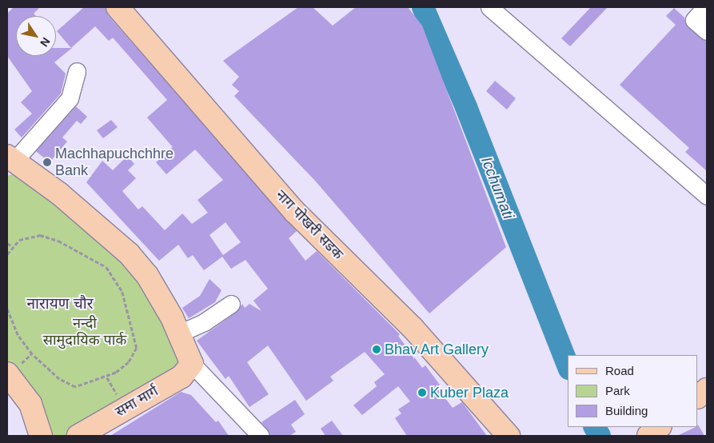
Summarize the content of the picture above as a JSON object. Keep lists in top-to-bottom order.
{
  "streets": {
    "main road": ["नाग पोखरी सडक", "समा मार्ग"]
  },
  "districts": ["नारायण चौर"],
  "water": ["Icchumati"],
  "parks": ["नन्दी सामुदायिक पार्क"],
  "places": ["Machhapuchchhre Bank", "Bhav Art Gallery", "Kuber Plaza"],
  "legend": ["Road", "Park", "Building"],
  "north": "bottom right"
}
